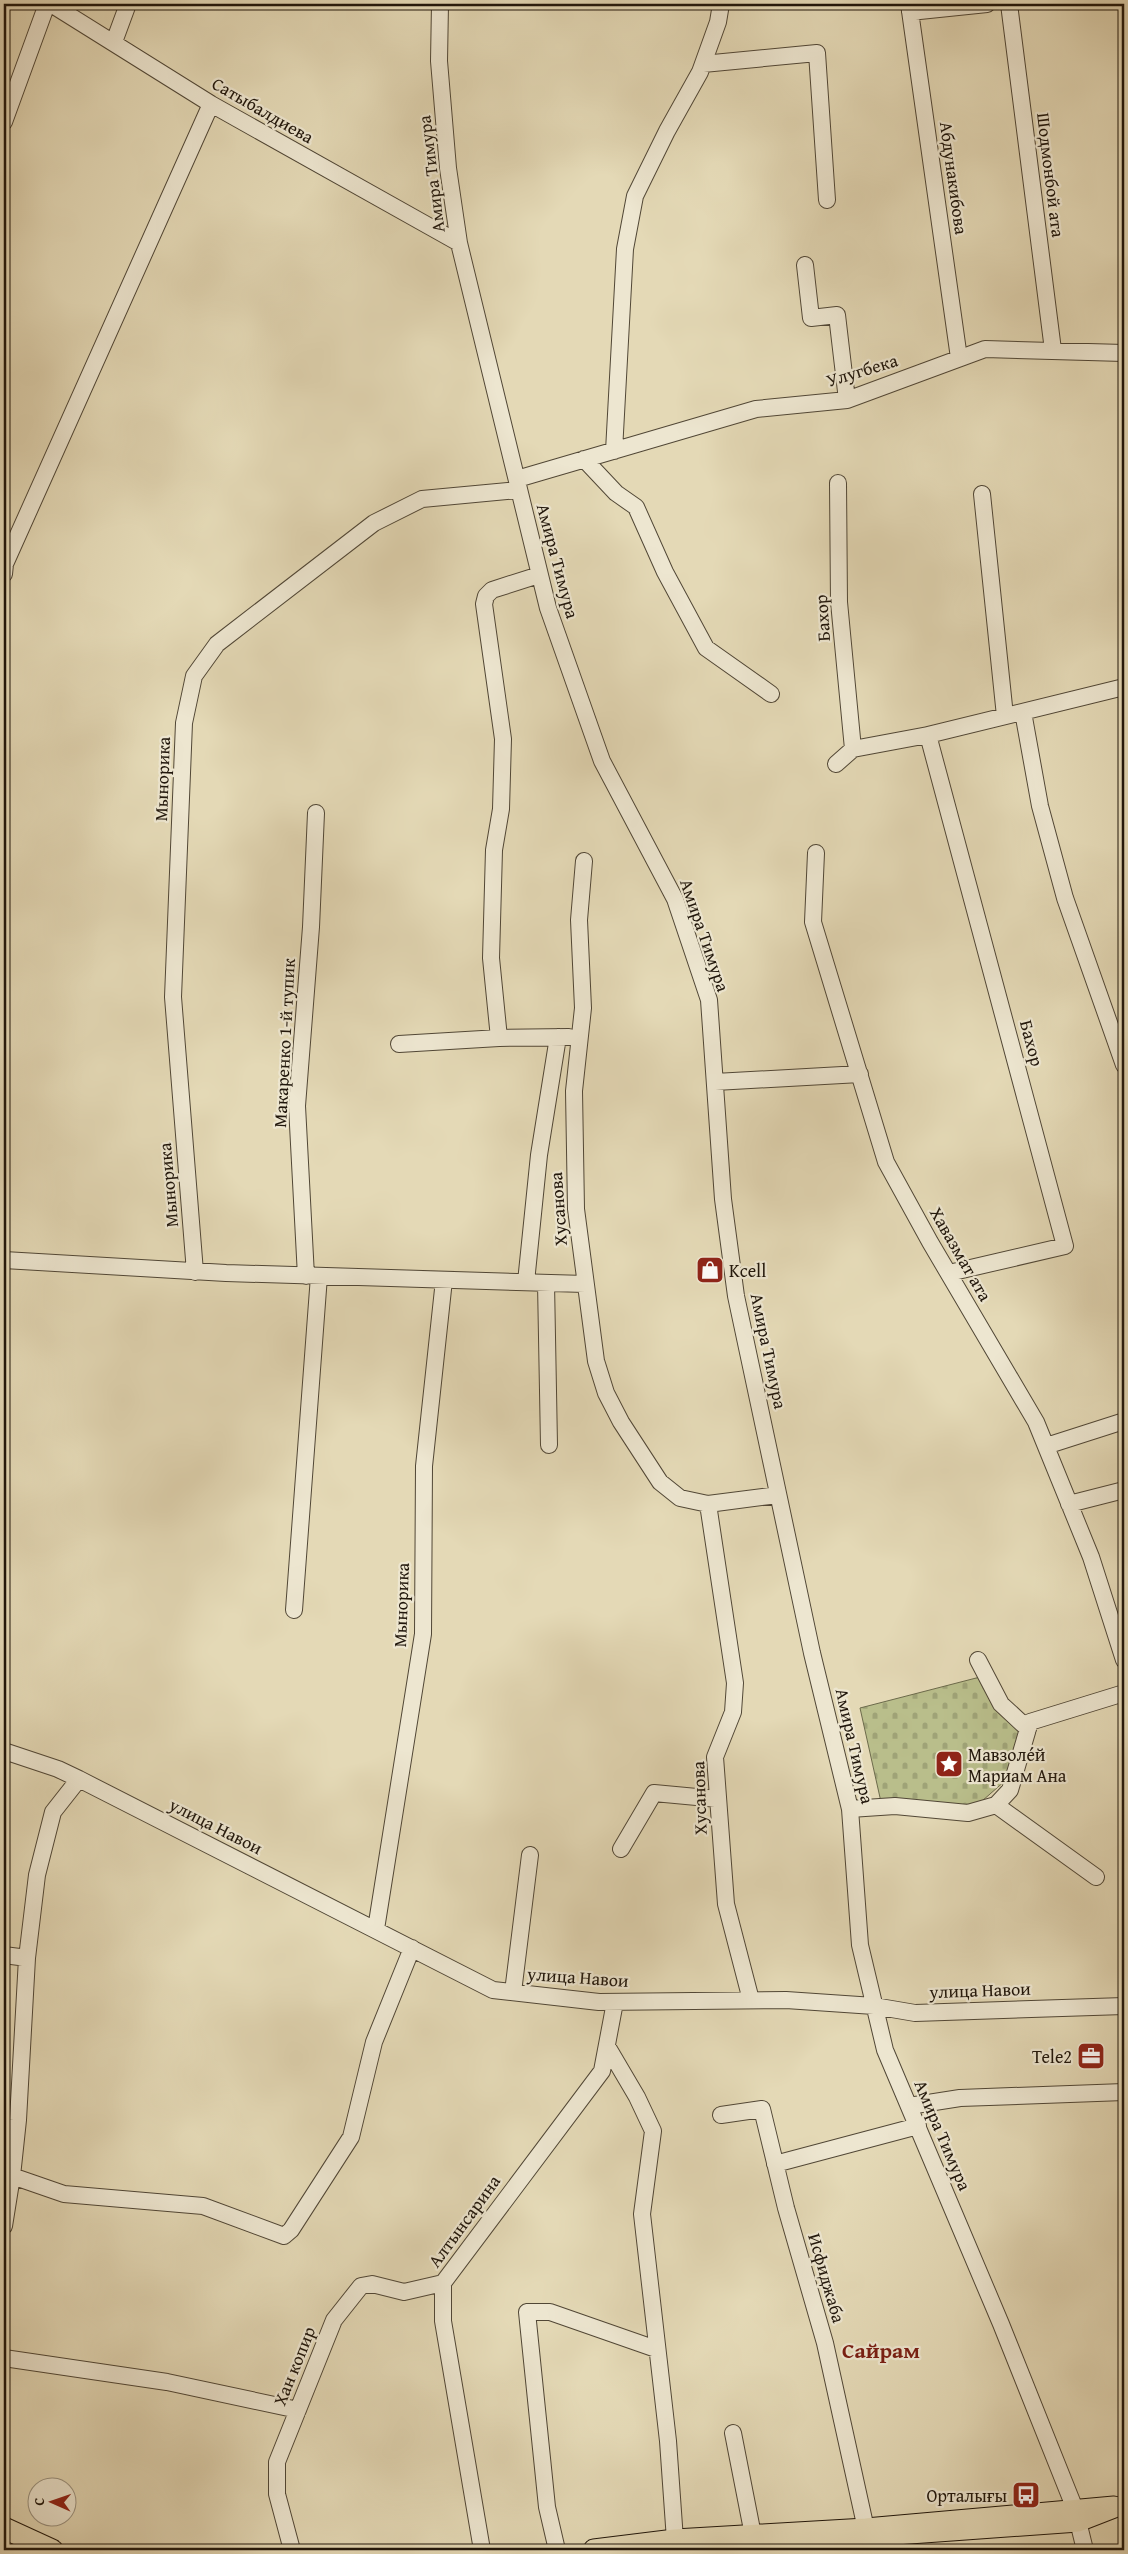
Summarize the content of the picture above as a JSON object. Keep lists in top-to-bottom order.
{
  "streets": {
    "street": [
      "Сатыбалдиева",
      "Амира Тимура",
      "Шодмонбой ата",
      "Абдунакибова",
      "Улугбека",
      "Бахор",
      "Мынорика",
      "Макаренко 1-й тупик",
      "Хусанова",
      "Хавазмат ата",
      "улица Навои",
      "Алтынсарина",
      "Исфиджаба",
      "Хан копир"
    ]
  },
  "crossings": [
    ["Сатыбалдиева", "Амира Тимура"],
    ["Амира Тимура", "Улугбека"],
    ["Амира Тимура", "Мынорика"],
    ["Амира Тимура", "Хусанова"],
    ["Амира Тимура", "улица Навои"],
    ["Шодмонбой ата", "Улугбека"],
    ["Абдунакибова", "Улугбека"],
    ["Улугбека", "Мынорика"],
    ["Бахор", "Хавазмат ата"],
    ["Мынорика", "улица Навои"],
    ["Хусанова", "улица Навои"],
    ["улица Навои", "Алтынсарина"],
    ["Алтынсарина", "Хан копир"]
  ],
  "districts": ["Сайрам"],
  "places": {
    "shop": ["Kcell"],
    "place": ["Мавзоле́й Мариам Ана"],
    "office": ["Tele2"],
    "bus stop": ["Орталығы"]
  },
  "north": "left"
}
